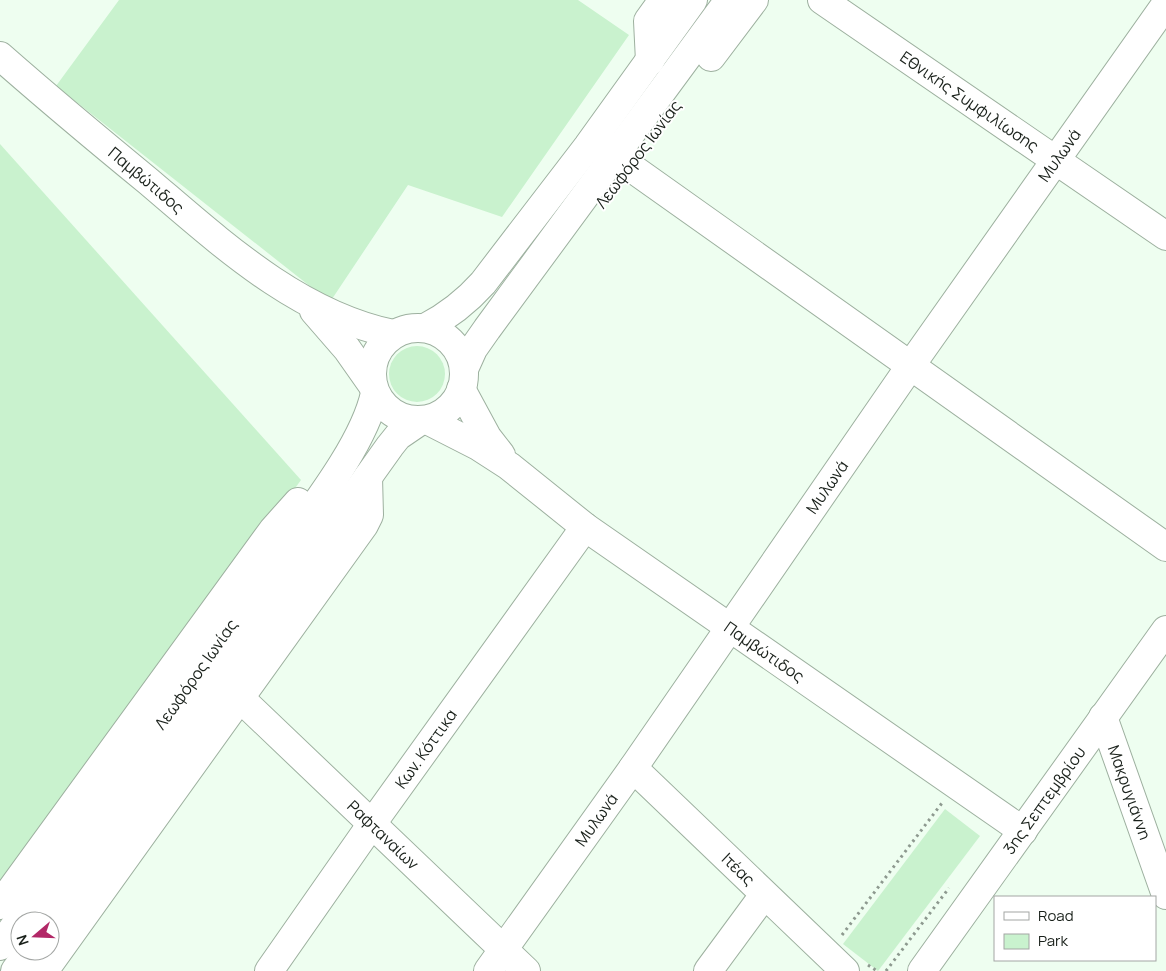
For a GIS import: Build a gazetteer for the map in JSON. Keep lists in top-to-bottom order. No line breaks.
{"streets":{"street":["Εθνικής Συμφιλίωσης","Λεωφόρος Ιωνίας","Μυλωνά","Παμβώτιδος","Κων. Κόττικα","Μακρυγιάννη","3ης Σεπτεμβρίου","Ραφταναίων","Ιτέας"]},"crossings":[["Εθνικής Συμφιλίωσης","Μυλωνά"],["Λεωφόρος Ιωνίας","Παμβώτιδος"],["Μυλωνά","Παμβώτιδος"],["Μυλωνά","Ραφταναίων"],["Μυλωνά","Ιτέας"],["Παμβώτιδος","Κων. Κόττικα"],["Παμβώτιδος","3ης Σεπτεμβρίου"],["Κων. Κόττικα","Ραφταναίων"],["Μακρυγιάννη","3ης Σεπτεμβρίου"]],"legend":["Road","Park"],"north":"left"}
